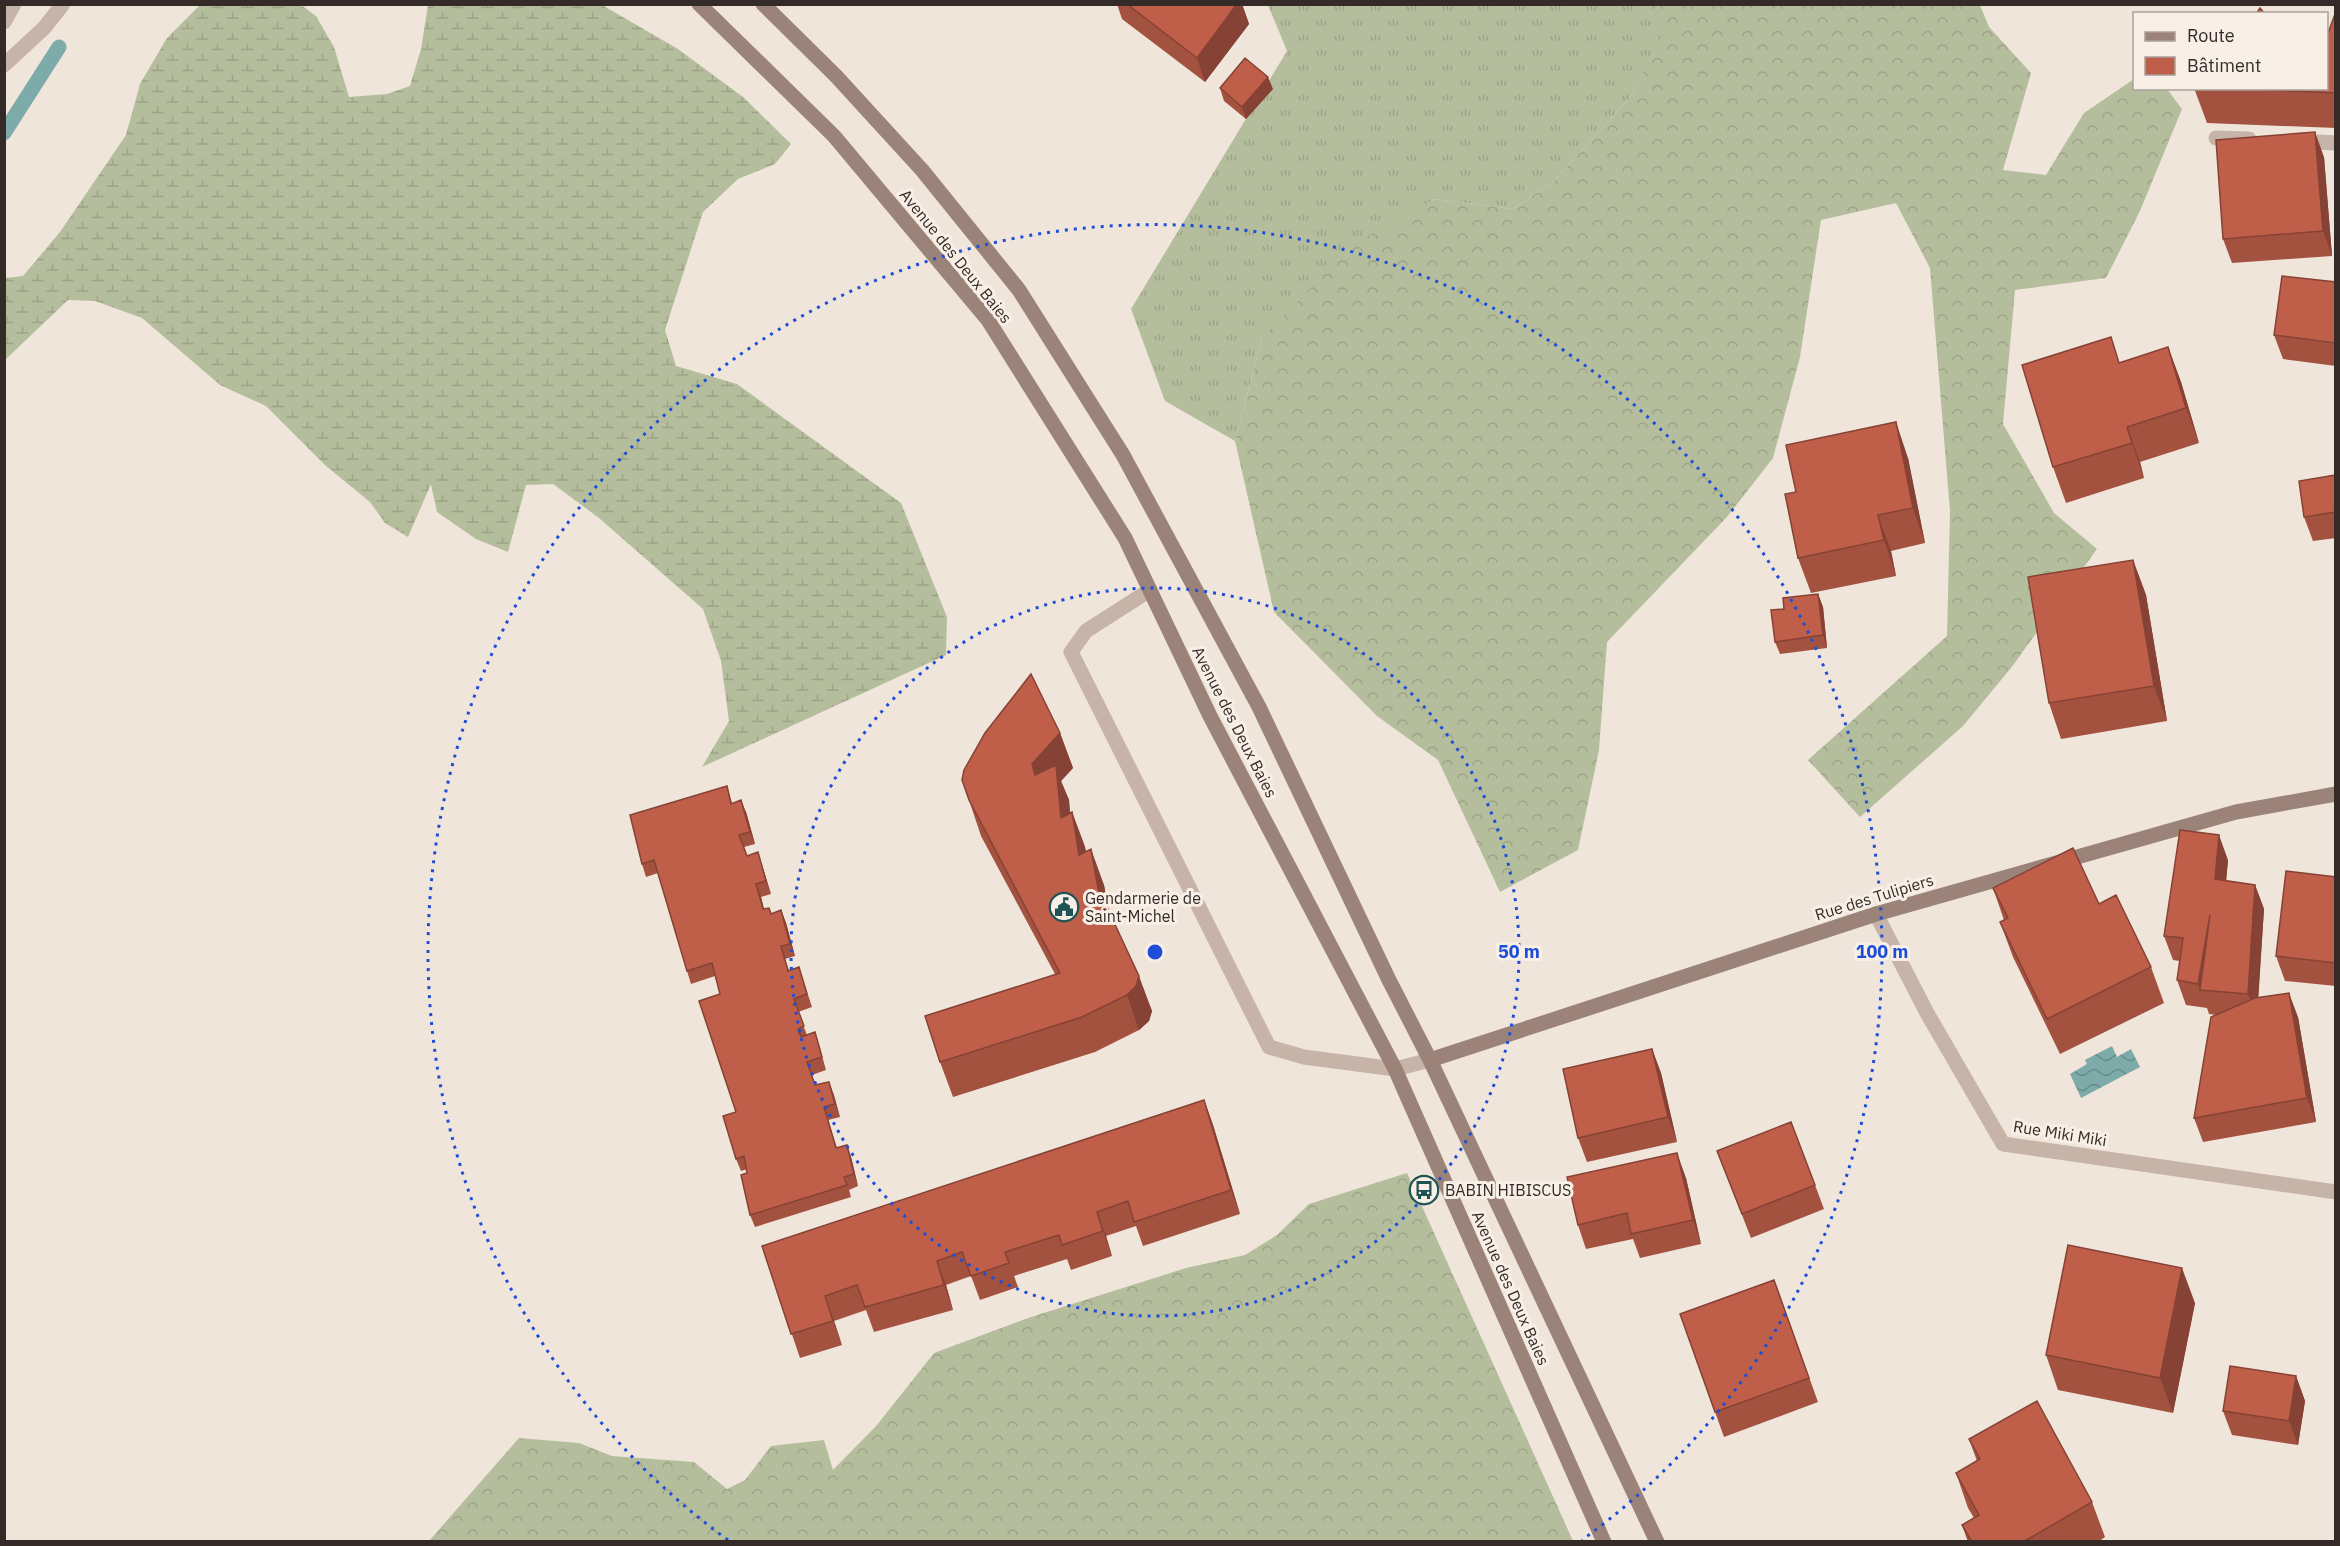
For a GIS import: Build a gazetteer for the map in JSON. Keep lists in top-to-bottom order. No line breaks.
{"streets":{"main road":["Avenue des Deux Baies","Rue des Tulipiers"],"street":["Rue Miki Miki"]},"crossings":[["Avenue des Deux Baies","Rue des Tulipiers"],["Rue des Tulipiers","Rue Miki Miki"]],"places":{"public building":["Gendarmerie de Saint-Michel"],"bus stop":["BABIN HIBISCUS"]},"legend":["Route","Bâtiment"],"rings":["50 m","100 m"]}
